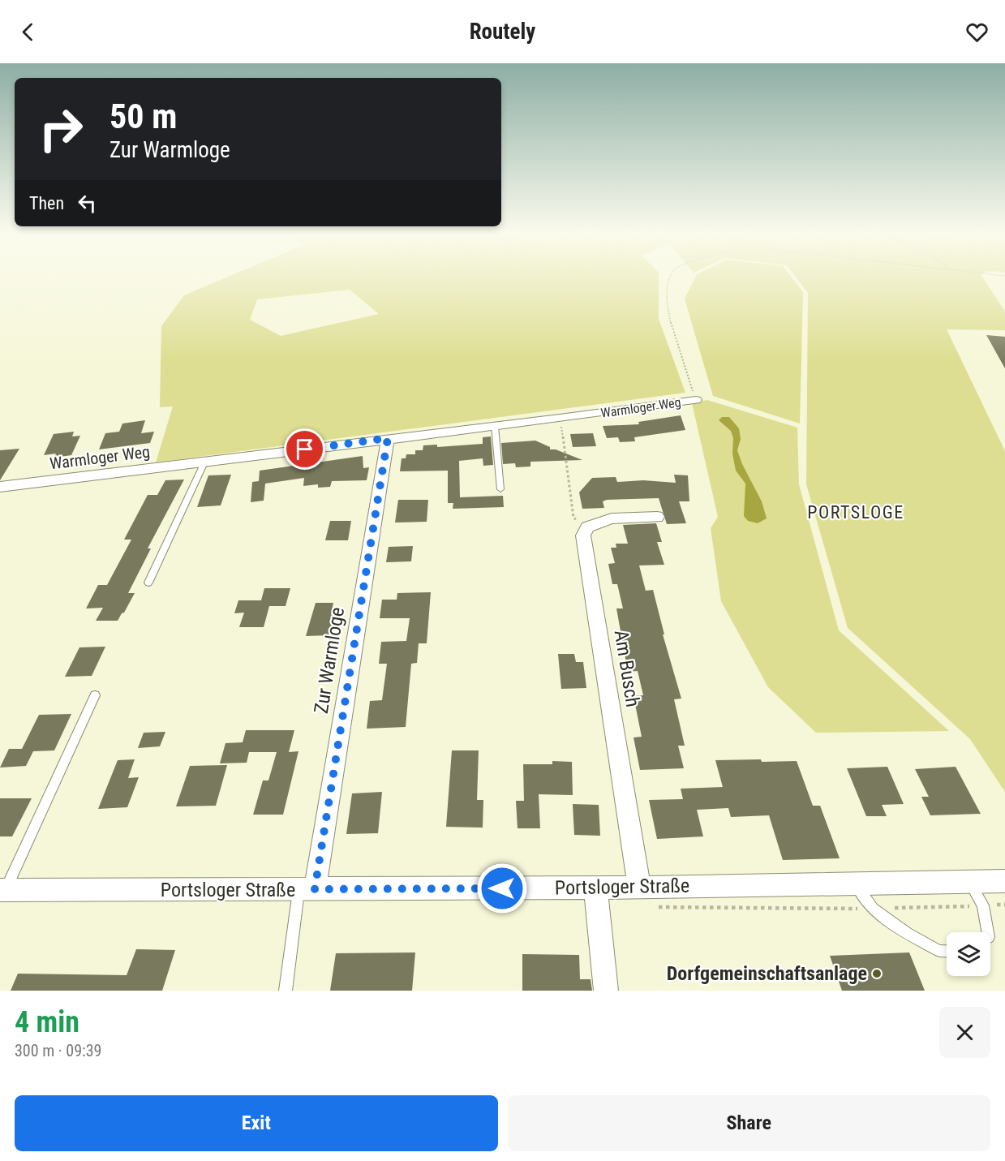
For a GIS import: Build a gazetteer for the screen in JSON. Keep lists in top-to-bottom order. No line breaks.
{"streets":{"street":["Warmloger Weg","Zur Warmloge","Am Busch","Portsloger Straße"]},"crossings":[["Warmloger Weg","Zur Warmloge"],["Zur Warmloge","Portsloger Straße"],["Am Busch","Portsloger Straße"]],"districts":["PORTSLOGE"],"places":["Dorfgemeinschaftsanlage"],"page":{"header":"Routely","turn":["50 m","Zur Warmloge"],"then":"Then","heading":["4 min","300 m · 09:39"],"buttons":["Exit","Share"]}}
